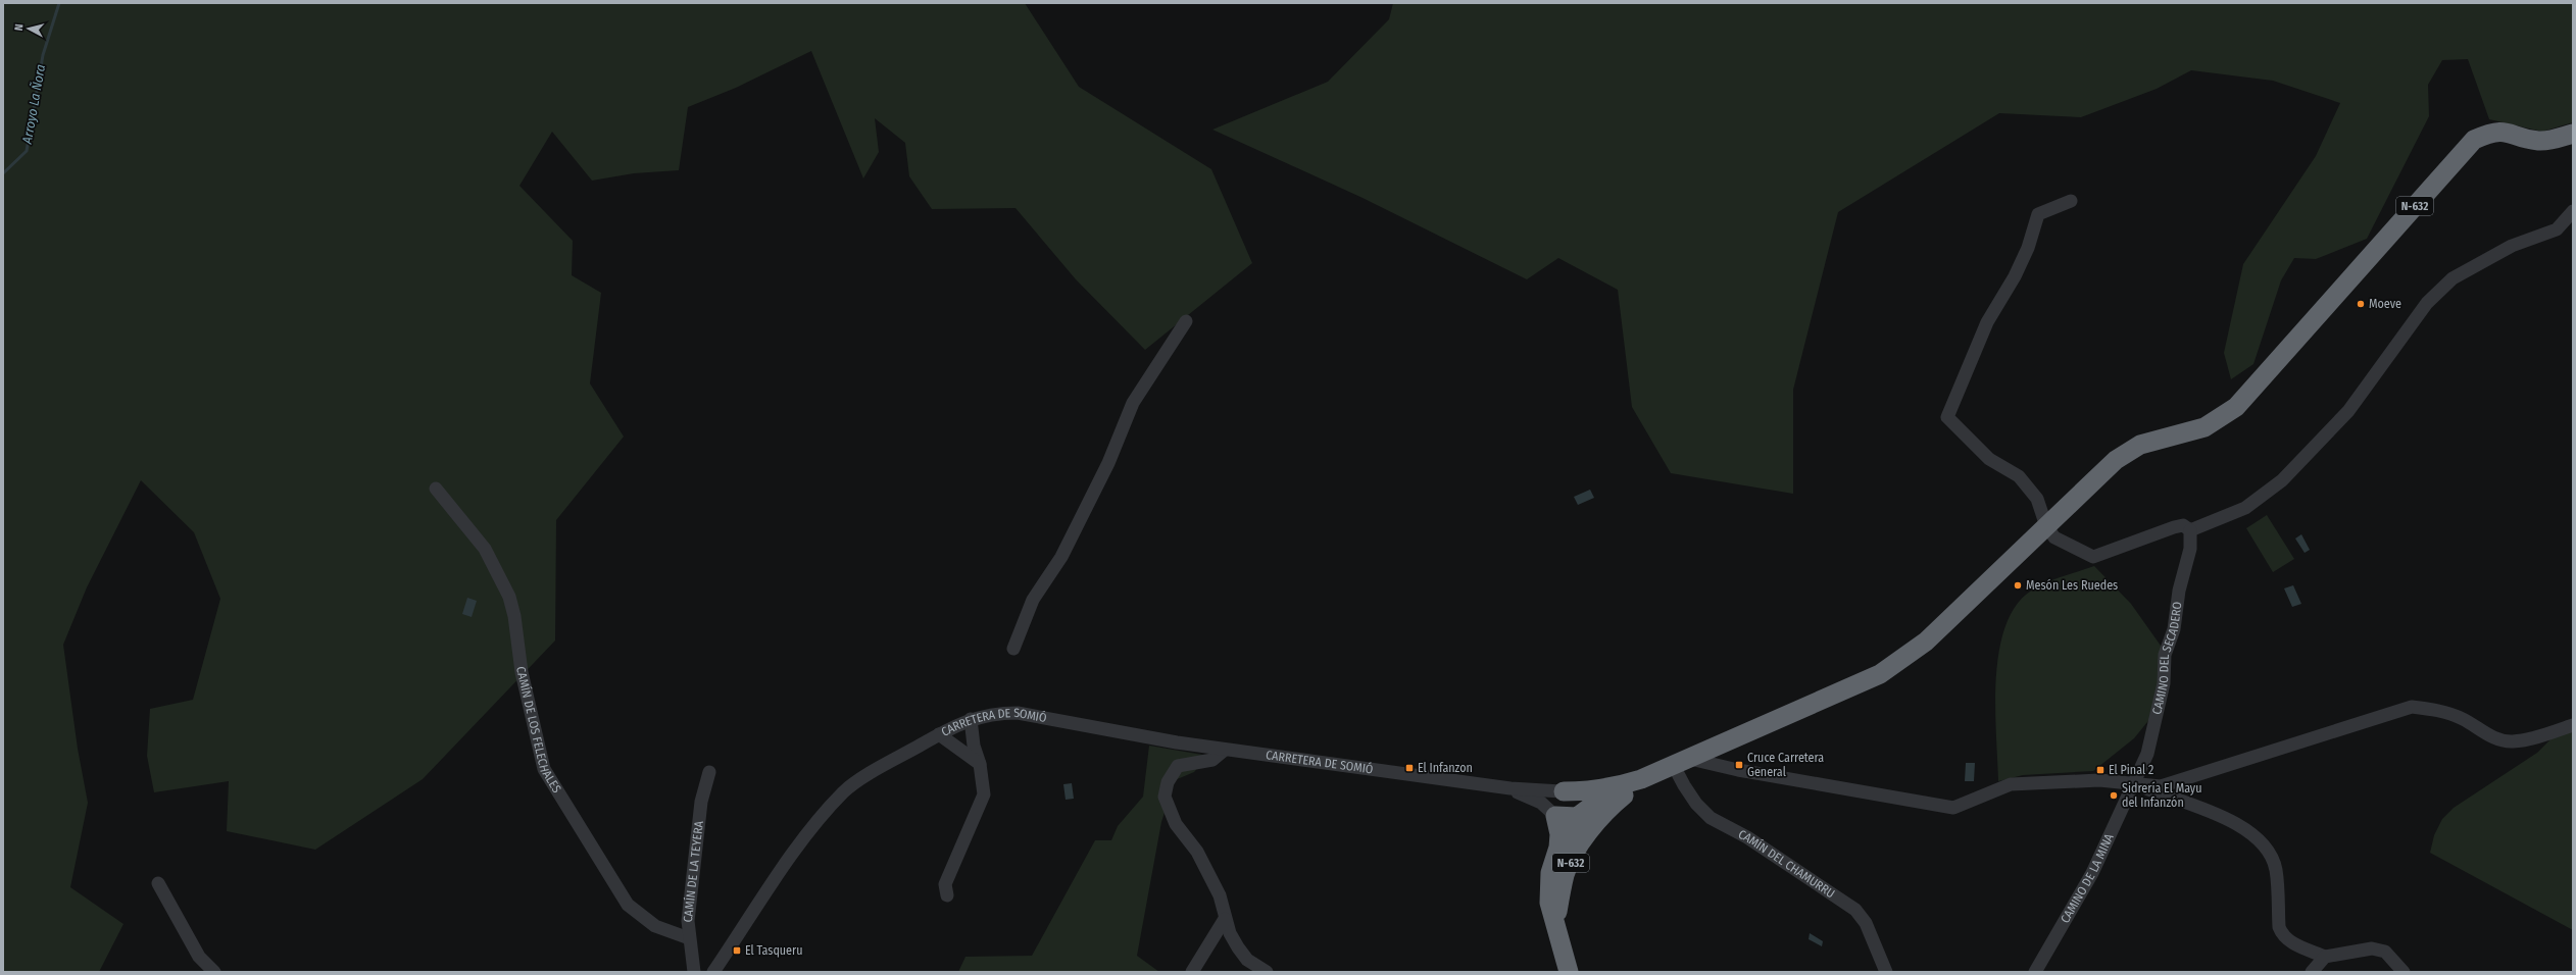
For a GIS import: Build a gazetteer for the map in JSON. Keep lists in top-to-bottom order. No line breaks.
{"streets":{"highway":["N-632"],"street":["CAMINO DEL SECADERO","CARRETERA DE SOMIÓ","CAMÍN DE LOS FELECHALES","CAMÍN DEL CHAMURRU","CAMÍN DE LA TEYERA","CAMINO DE LA MINA"]},"crossings":[["N-632","CAMÍN DEL CHAMURRU"],["CAMINO DEL SECADERO","CAMINO DE LA MINA"],["CAMÍN DE LOS FELECHALES","CAMÍN DE LA TEYERA"]],"water":["Arroyo La Ñora"],"places":{"other":["Moeve","Mesón Les Ruedes","Sidrería El Mayu del Infanzón"],"transit":["Cruce Carretera General","El Infanzon","El Pinal 2","El Tasqueru"]},"north":"left"}
